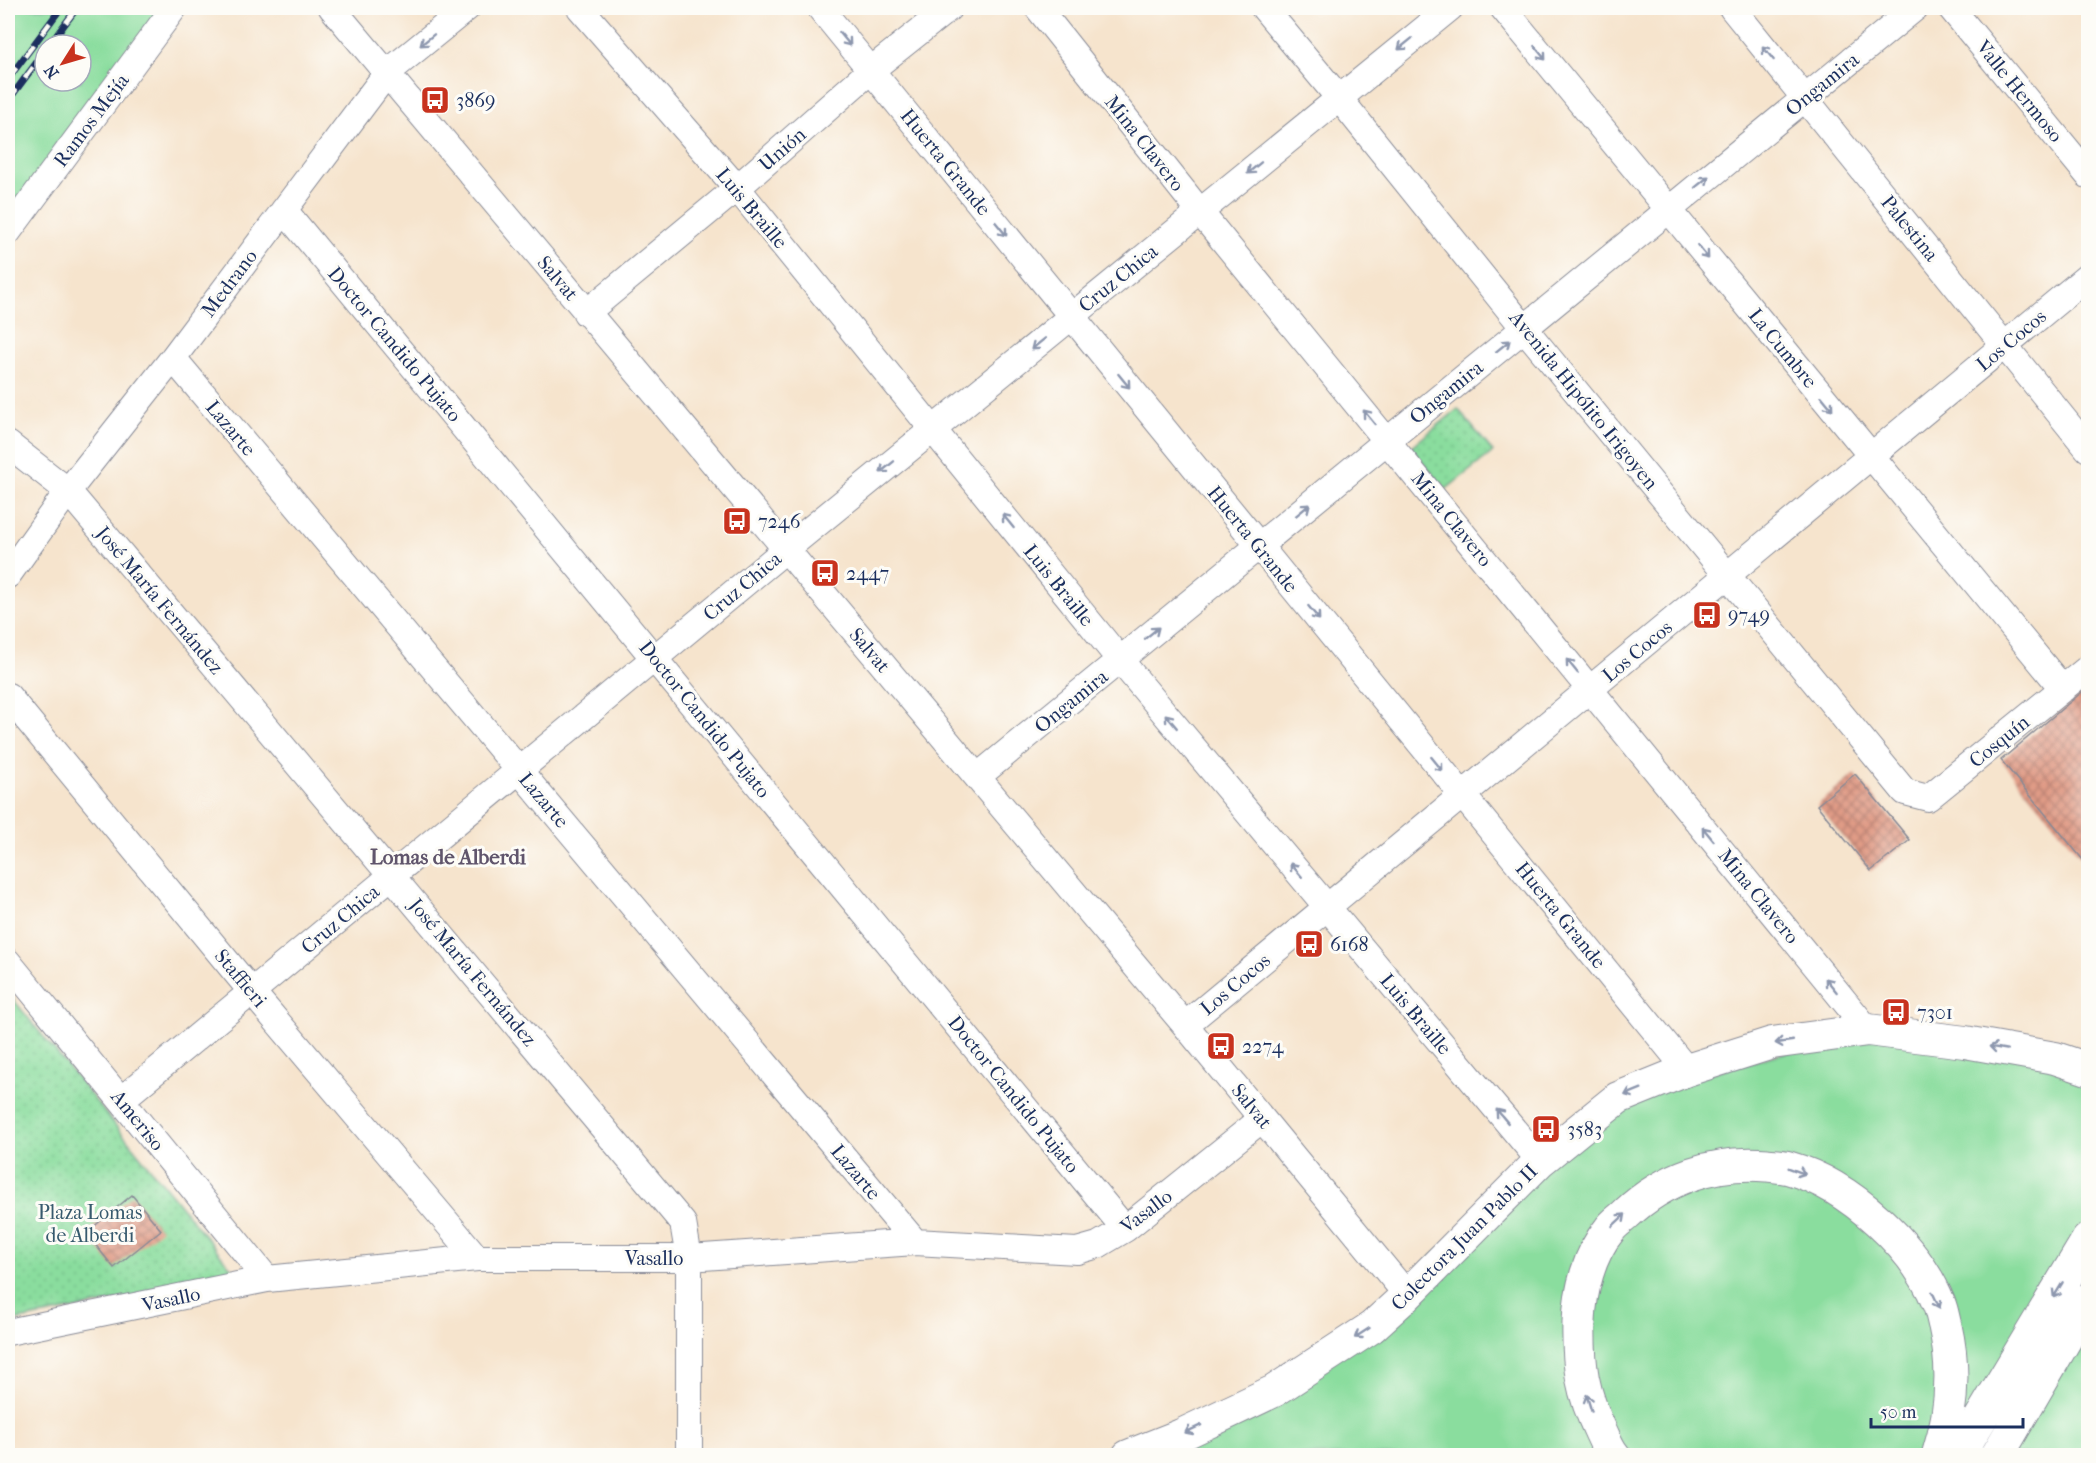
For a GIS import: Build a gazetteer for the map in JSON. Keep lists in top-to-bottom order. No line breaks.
{"streets":{"main road":["Colectora Juan Pablo II"],"street":["Ongamira","Valle Hermoso","Ramos Mejía","Mina Clavero","Unión","Huerta Grande","Luis Braille","Palestina","Salvat","Cruz Chica","Medrano","Los Cocos","Doctor Candido Pujato","La Cumbre","Avenida Hipólito Irigoyen","Lazarte","José María Fernández","Cosquín","Staffieri","Ameriso","Vasallo"]},"crossings":[["Ongamira","Mina Clavero"],["Ongamira","Huerta Grande"],["Ongamira","Luis Braille"],["Ongamira","Palestina"],["Ongamira","Salvat"],["Ongamira","La Cumbre"],["Ongamira","Avenida Hipólito Irigoyen"],["Mina Clavero","Cruz Chica"],["Mina Clavero","Los Cocos"],["Mina Clavero","Colectora Juan Pablo II"],["Unión","Huerta Grande"],["Unión","Luis Braille"],["Unión","Salvat"],["Huerta Grande","Cruz Chica"],["Huerta Grande","Los Cocos"],["Huerta Grande","Colectora Juan Pablo II"],["Luis Braille","Cruz Chica"],["Luis Braille","Los Cocos"],["Luis Braille","Colectora Juan Pablo II"],["Palestina","Los Cocos"],["Salvat","Cruz Chica"],["Salvat","Medrano"],["Salvat","Los Cocos"],["Salvat","Vasallo"],["Salvat","Colectora Juan Pablo II"],["Cruz Chica","Doctor Candido Pujato"],["Cruz Chica","Avenida Hipólito Irigoyen"],["Cruz Chica","Lazarte"],["Cruz Chica","José María Fernández"],["Cruz Chica","Staffieri"],["Cruz Chica","Ameriso"],["Medrano","Doctor Candido Pujato"],["Medrano","Lazarte"],["Medrano","José María Fernández"],["Los Cocos","La Cumbre"],["Los Cocos","Avenida Hipólito Irigoyen"],["Doctor Candido Pujato","Vasallo"],["La Cumbre","Cosquín"],["Avenida Hipólito Irigoyen","Cosquín"],["Lazarte","Vasallo"],["José María Fernández","Vasallo"],["Staffieri","Vasallo"],["Ameriso","Vasallo"]],"one_way":["Ongamira","Mina Clavero","Huerta Grande","Luis Braille","Cruz Chica","La Cumbre","Colectora Juan Pablo II"],"districts":["Lomas de Alberdi"],"parks":["Plaza Lomas de Alberdi"],"places":{"bus stop":["3869","7246","2447","9749","6168","7301","2274","3583"]},"scale_bar":"50 m","north":"bottom left"}
